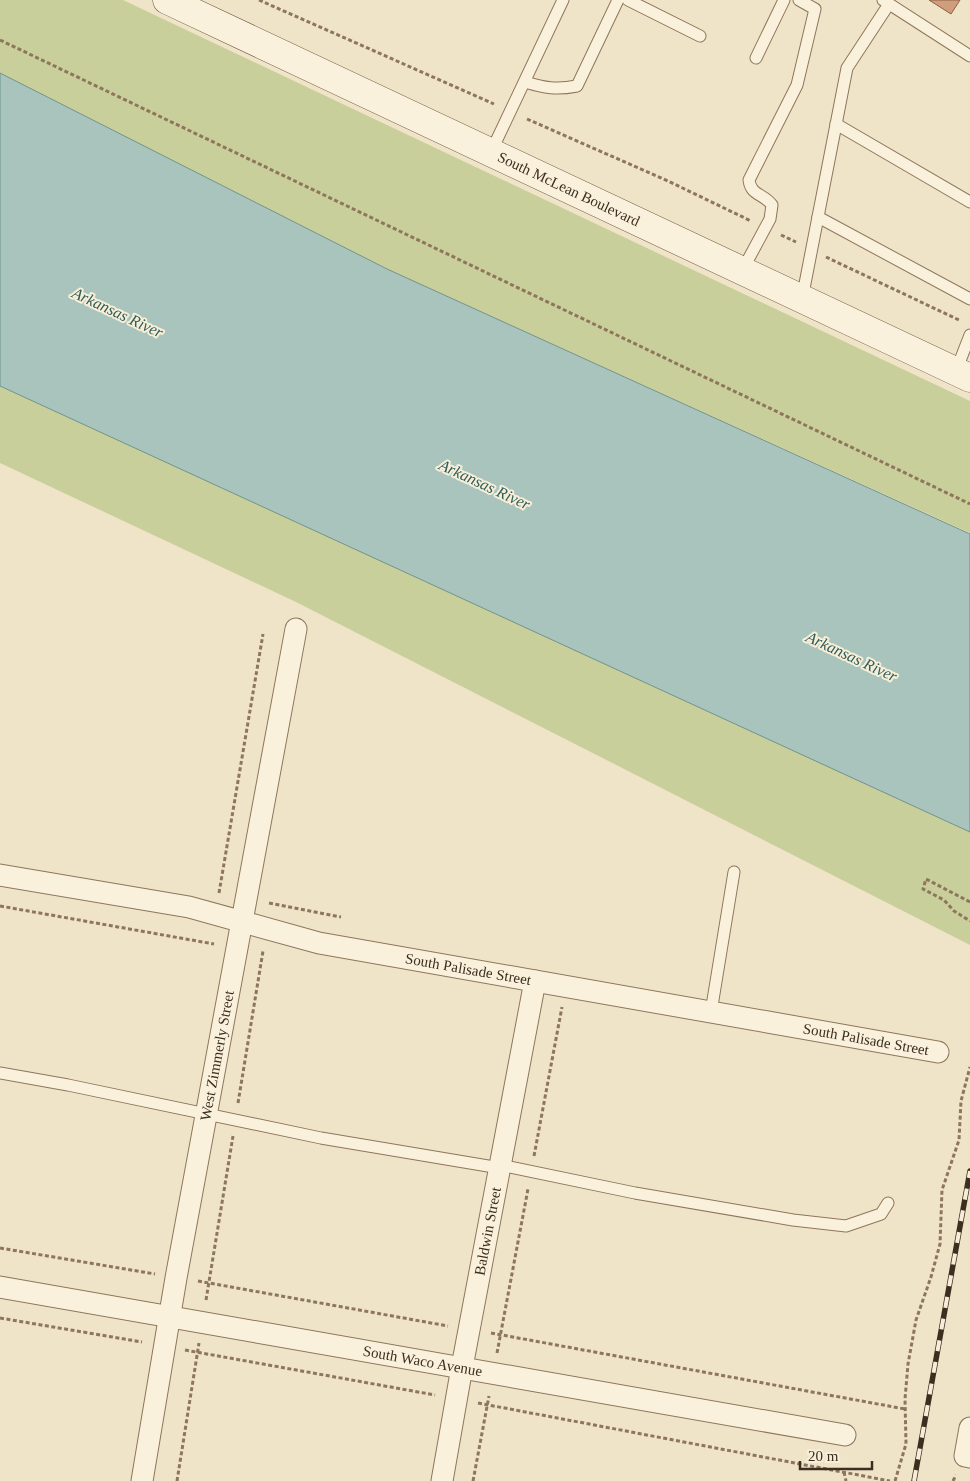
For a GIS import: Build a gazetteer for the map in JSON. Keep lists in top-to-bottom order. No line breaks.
{"streets":{"main road":["South McLean Boulevard"],"street":["South Palisade Street","West Zimmerly Street","Baldwin Street","South Waco Avenue"]},"crossings":[["South Palisade Street","West Zimmerly Street"],["South Palisade Street","Baldwin Street"],["West Zimmerly Street","South Waco Avenue"],["Baldwin Street","South Waco Avenue"]],"water":["Arkansas River"],"scale_bar":"20 m"}
